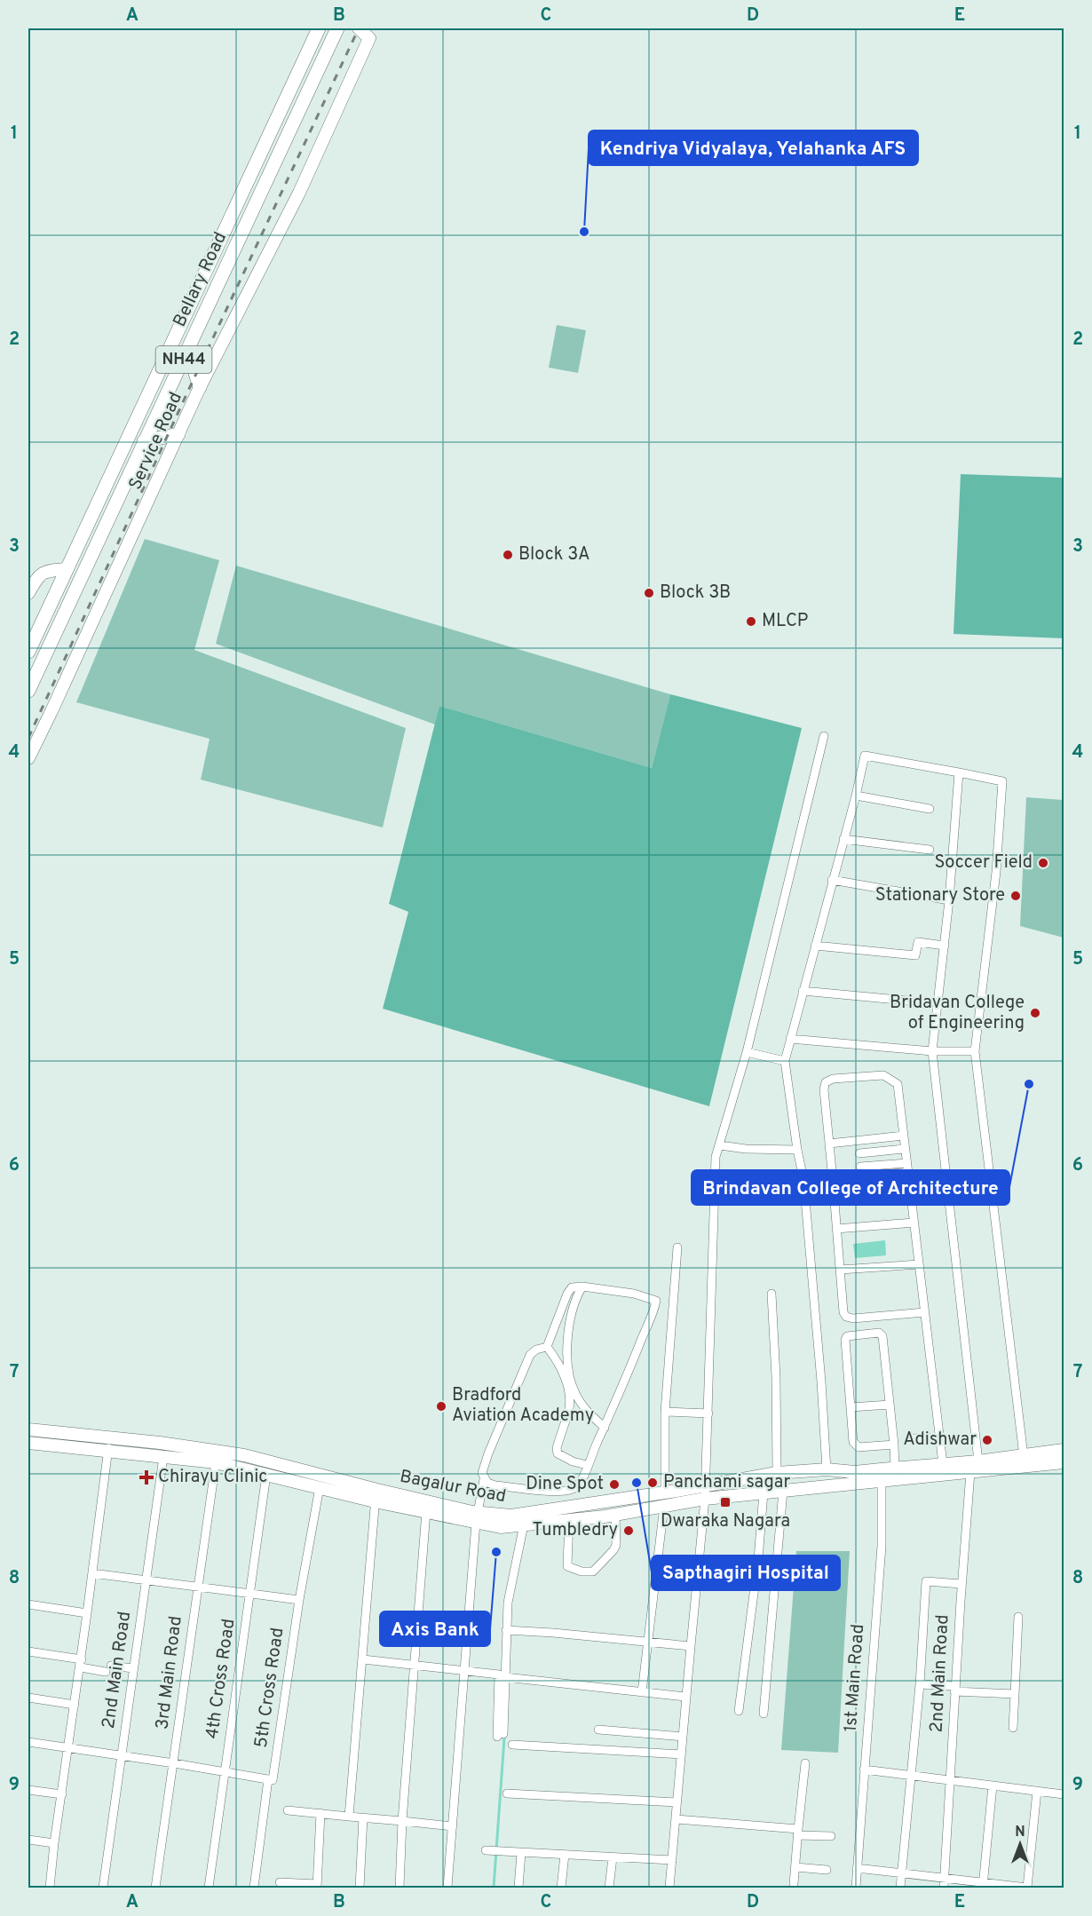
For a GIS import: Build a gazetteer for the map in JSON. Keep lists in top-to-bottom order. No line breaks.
{"streets":{"highway":["Bellary Road","NH44"],"main road":["Service Road","Bagalur Road"],"street":["2nd Main Road","3rd Main Road","1st Main Road","4th Cross Road","5th Cross Road"]},"crossings":[["Bagalur Road","2nd Main Road"],["Bagalur Road","3rd Main Road"],["Bagalur Road","1st Main Road"],["Bagalur Road","4th Cross Road"],["Bagalur Road","5th Cross Road"]],"places":{"other":["Kendriya Vidyalaya, Yelahanka AFS","Block 3A","Block 3B","MLCP","Soccer Field","Stationary Store","Bridavan College of Engineering","Brindavan College of Architecture","Bradford Aviation Academy","Adishwar","Sapthagiri Hospital","Panchami sagar","Dine Spot","Tumbledry","Axis Bank"],"health":["Chirayu Clinic"],"transit":["Dwaraka Nagara"]},"north":"top","grid":{"columns":["A","B","C","D","E"],"rows":["1","2","3","4","5","6","7","8","9"]}}
